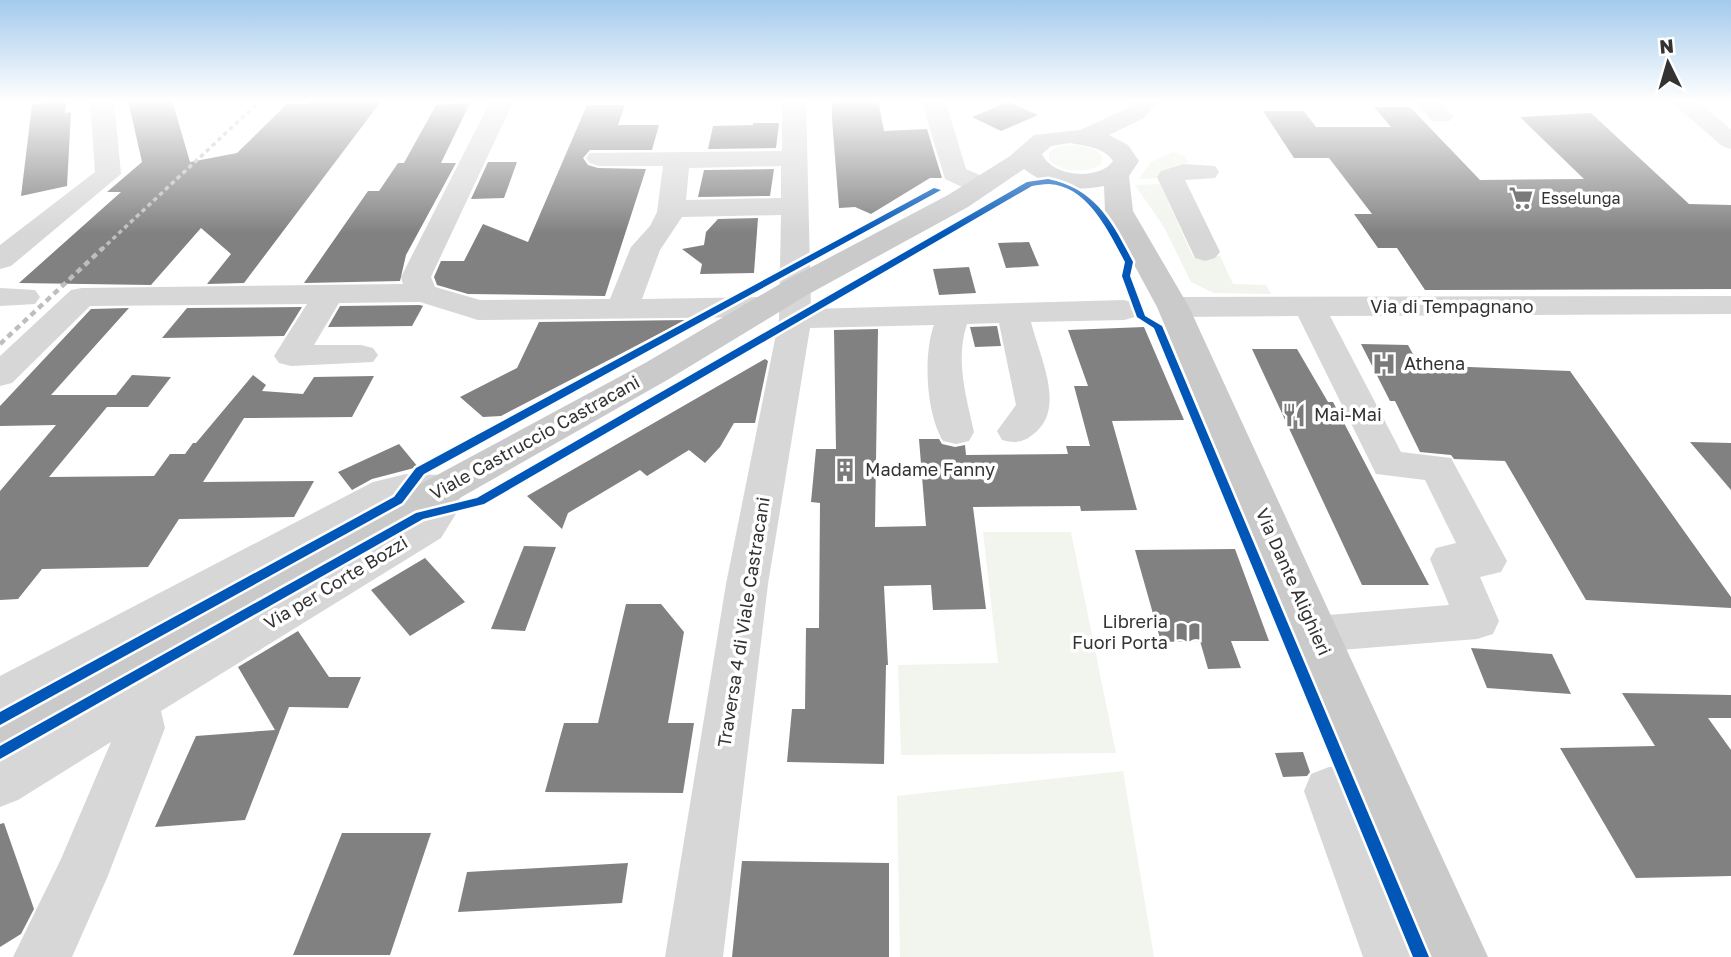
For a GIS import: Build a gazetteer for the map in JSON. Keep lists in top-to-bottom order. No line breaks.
{"streets":{"main road":["Viale Castruccio Castracani","Via Dante Alighieri"],"street":["Via di Tempagnano","Via per Corte Bozzi","Traversa 4 di Viale Castracani"]},"crossings":[["Via di Tempagnano","Via Dante Alighieri"],["Viale Castruccio Castracani","Via Dante Alighieri"],["Viale Castruccio Castracani","Via per Corte Bozzi"],["Viale Castruccio Castracani","Traversa 4 di Viale Castracani"]],"places":{"supermarket":["Esselunga"],"hospital":["Athena"],"restaurant":["Mai-Mai"],"building":["Madame Fanny"],"library":["Libreria Fuori Porta"]},"north":"top"}
